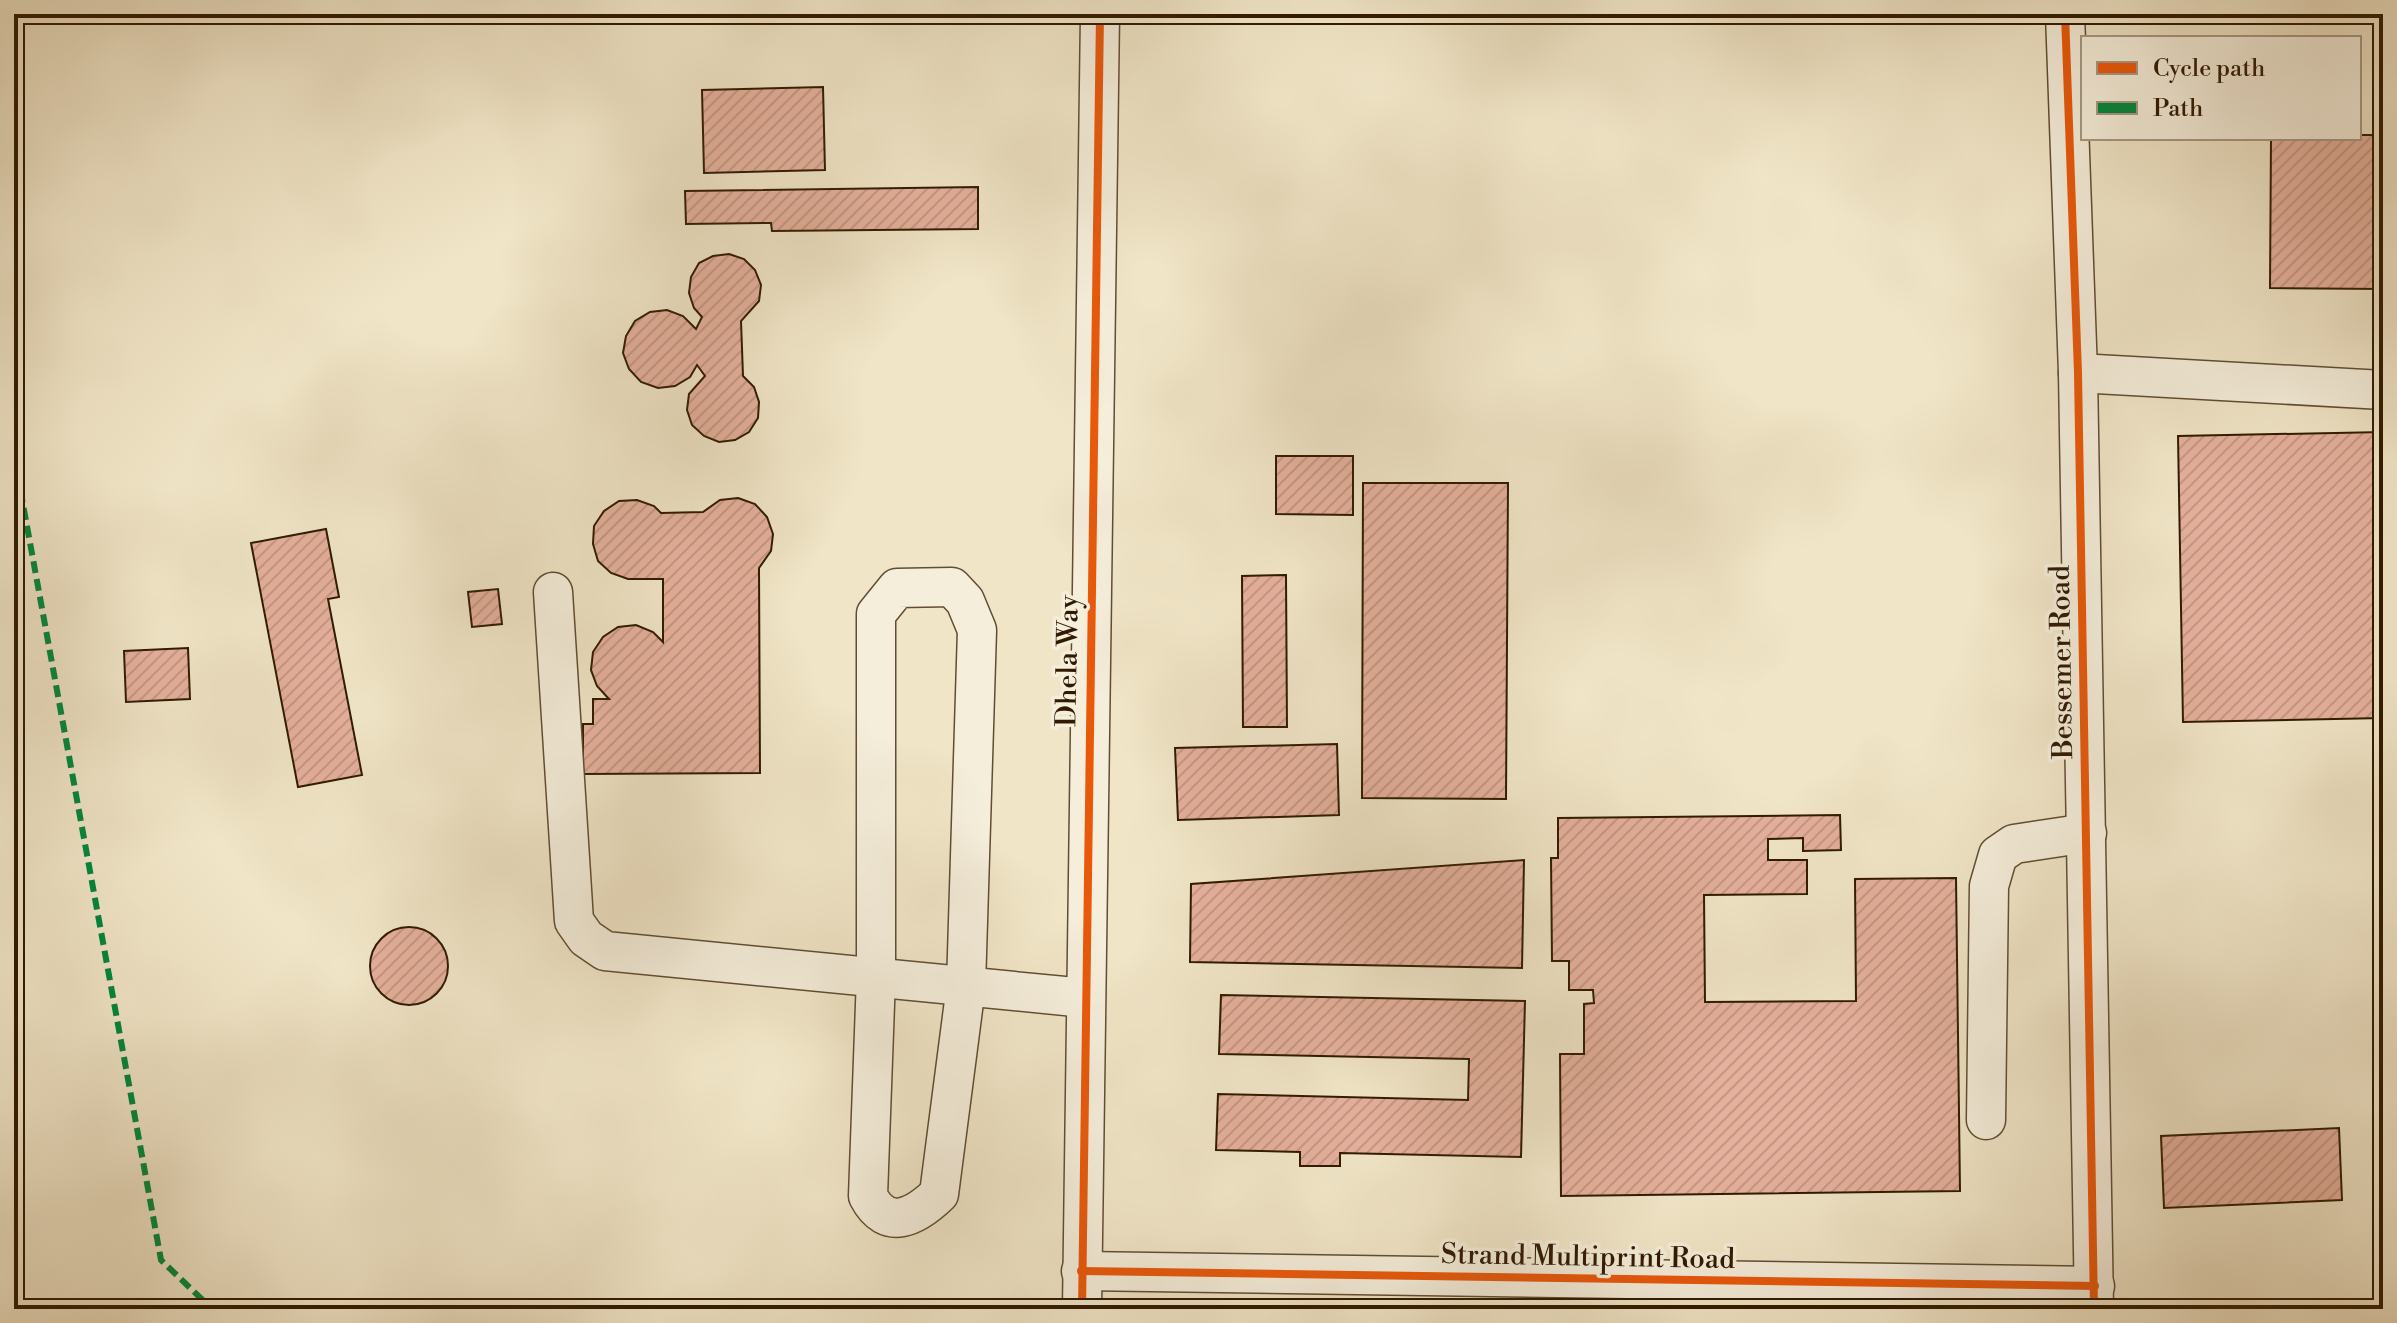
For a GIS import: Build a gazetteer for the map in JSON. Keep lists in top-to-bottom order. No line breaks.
{"streets":{"street":["Dhela Way","Bessemer Road","Strand Multiprint Road"]},"crossings":[["Dhela Way","Strand Multiprint Road"],["Bessemer Road","Strand Multiprint Road"]],"legend":["Cycle path","Path"]}
